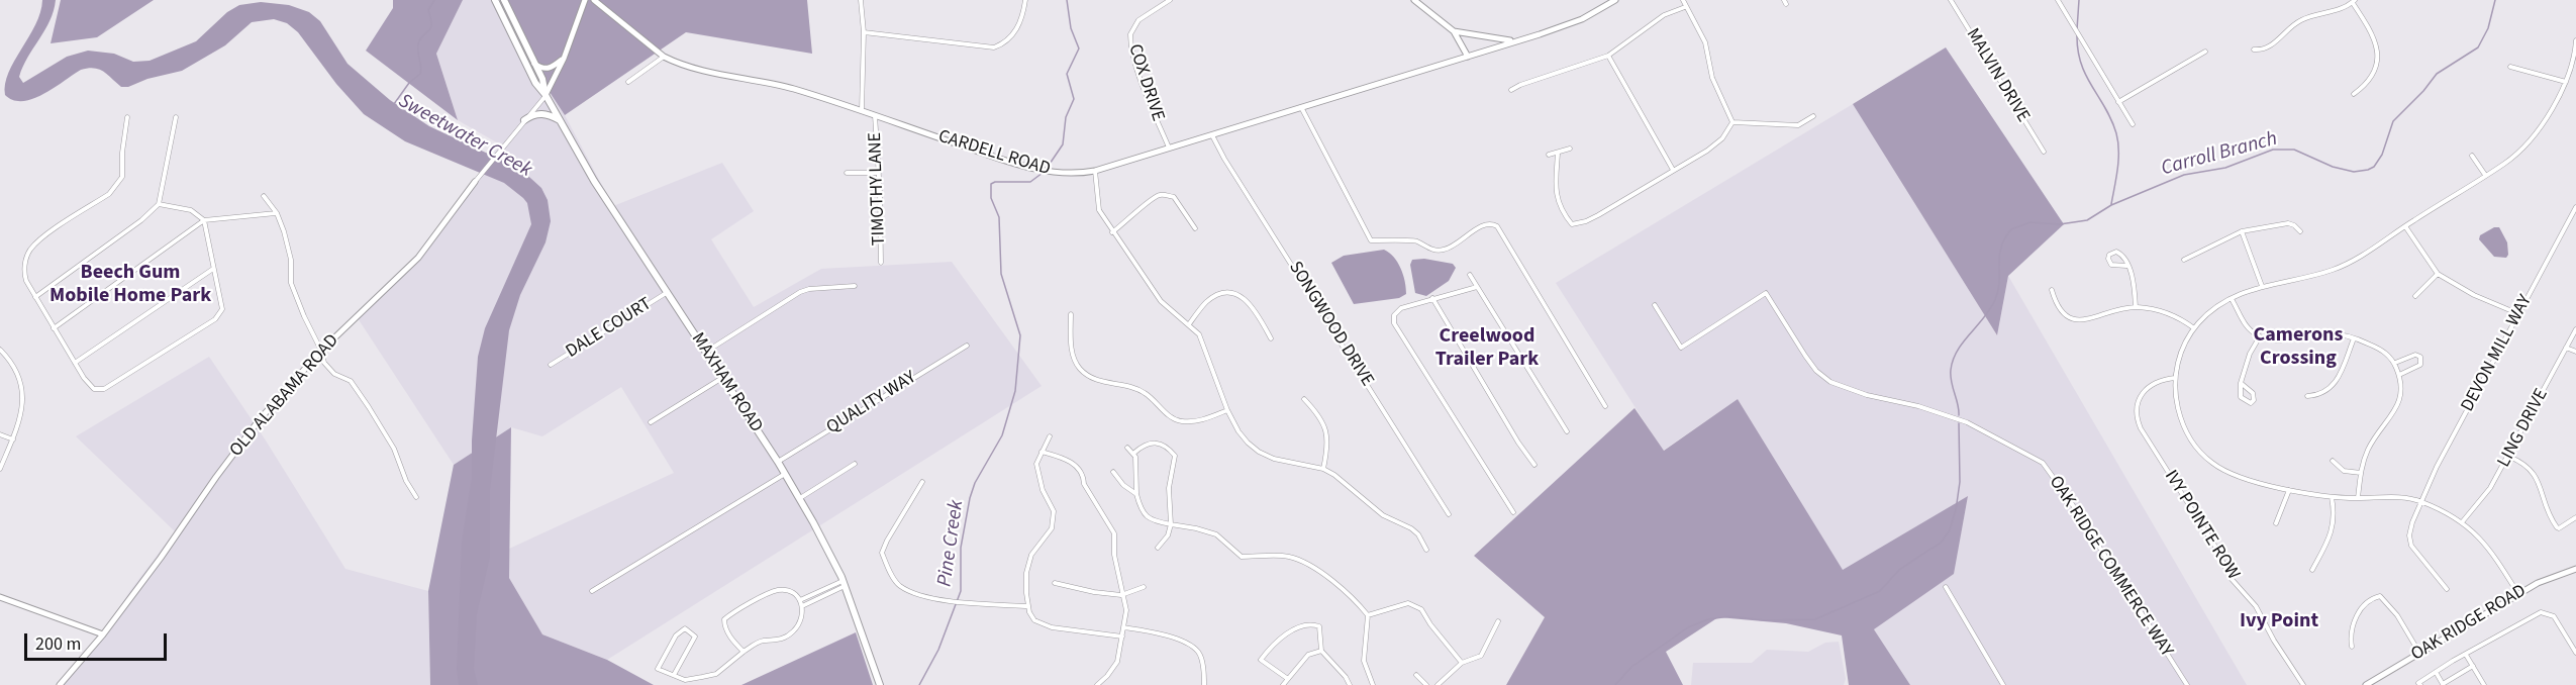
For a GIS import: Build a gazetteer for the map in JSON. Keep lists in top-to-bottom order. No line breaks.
{"streets":{"main road":["MAXHAM ROAD"],"street":["MALVIN DRIVE","COX DRIVE","CARDELL ROAD","TIMOTHY LANE","SONGWOOD DRIVE","DALE COURT","DEVON MILL WAY","OLD ALABAMA ROAD","QUALITY WAY","LING DRIVE","IVY POINTE ROW","OAK RIDGE COMMERCE WAY","OAK RIDGE ROAD"]},"crossings":[["COX DRIVE","CARDELL ROAD"],["CARDELL ROAD","TIMOTHY LANE"],["CARDELL ROAD","SONGWOOD DRIVE"],["DALE COURT","MAXHAM ROAD"],["MAXHAM ROAD","OLD ALABAMA ROAD"],["MAXHAM ROAD","QUALITY WAY"]],"districts":["Beech Gum Mobile Home Park","Camerons Crossing","Creelwood Trailer Park","Ivy Point"],"water":["Sweetwater Creek","Carroll Branch","Pine Creek"],"scale_bar":"200 m"}
